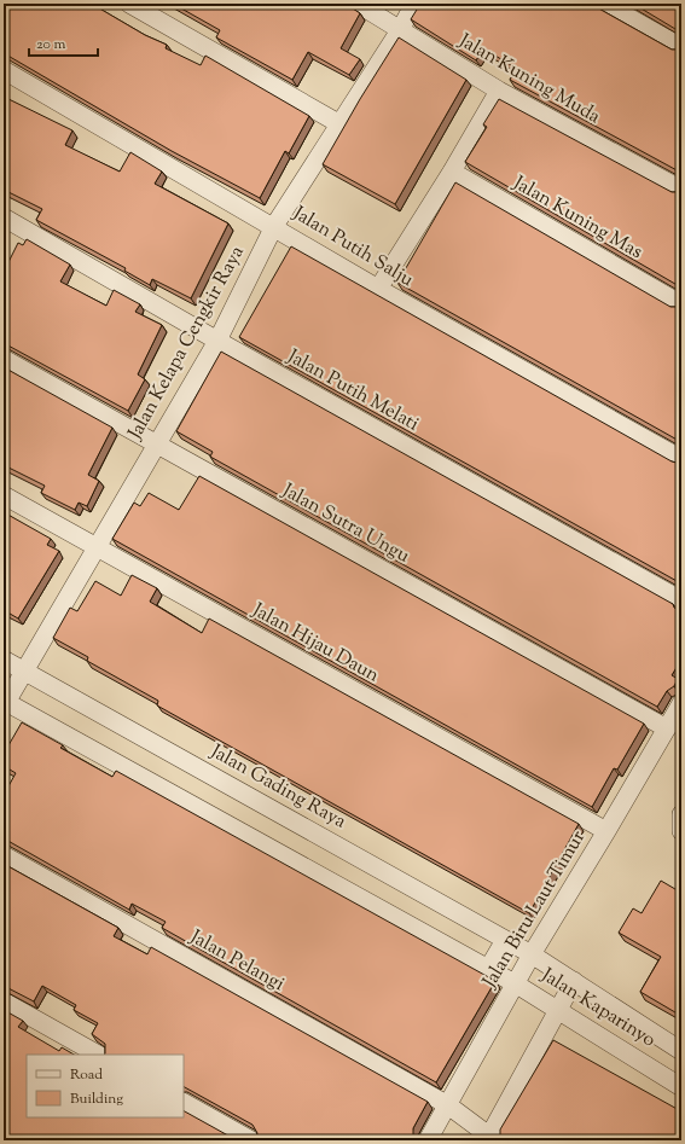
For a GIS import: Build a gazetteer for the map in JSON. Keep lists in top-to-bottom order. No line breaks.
{"streets":{"street":["Jalan Kuning Muda","Jalan Kuning Mas","Jalan Putih Salju","Jalan Kelapa Cengkir Raya","Jalan Putih Melati","Jalan Sutra Ungu","Jalan Hijau Daun","Jalan Gading Raya","Jalan Biru Laut Timur","Jalan Pelangi","Jalan Kaparinyo"]},"crossings":[["Jalan Kuning Muda","Jalan Kelapa Cengkir Raya"],["Jalan Putih Salju","Jalan Kelapa Cengkir Raya"],["Jalan Kelapa Cengkir Raya","Jalan Putih Melati"],["Jalan Kelapa Cengkir Raya","Jalan Sutra Ungu"],["Jalan Kelapa Cengkir Raya","Jalan Hijau Daun"],["Jalan Kelapa Cengkir Raya","Jalan Gading Raya"],["Jalan Sutra Ungu","Jalan Biru Laut Timur"],["Jalan Hijau Daun","Jalan Biru Laut Timur"],["Jalan Gading Raya","Jalan Biru Laut Timur"],["Jalan Biru Laut Timur","Jalan Pelangi"],["Jalan Biru Laut Timur","Jalan Kaparinyo"]],"legend":["Road","Building"],"scale_bar":"20 m"}
